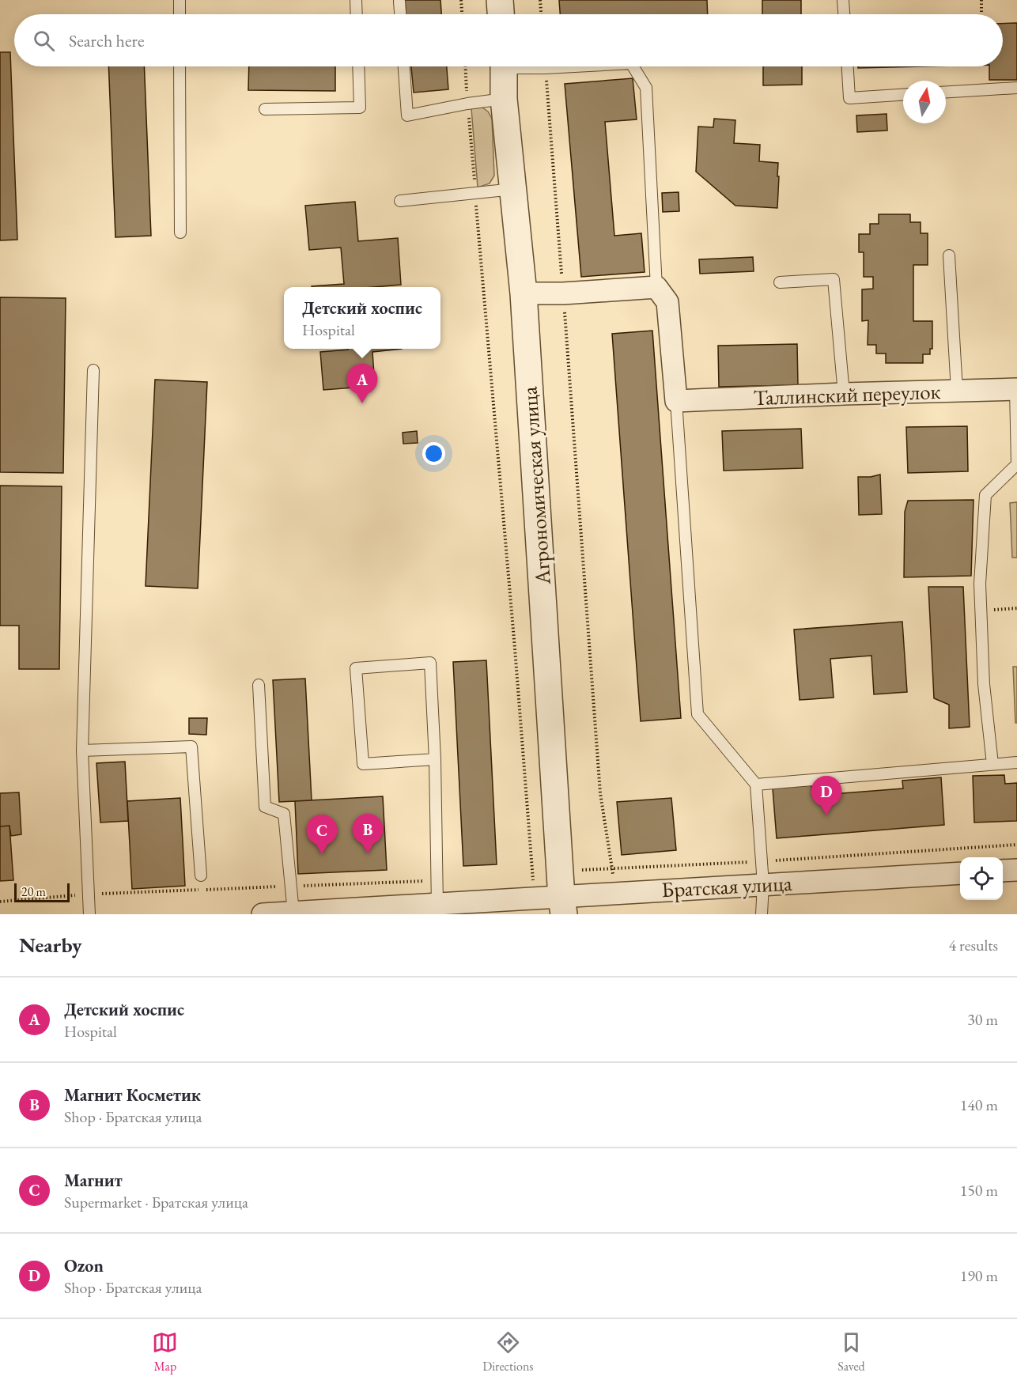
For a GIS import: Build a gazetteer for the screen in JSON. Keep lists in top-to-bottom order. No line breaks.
{"streets":{"street":["Таллинский переулок","Агрономическая улица","Братская улица"]},"crossings":[["Агрономическая улица","Братская улица"]],"scale_bar":"20 m","north":"top","page":{"search":"Search here","popup":["Детский хоспис","Hospital"],"pins":["A","D","B","C"],"scale":"20 m","heading":["Nearby","4 results"],"list":[{"mark":"A","name":"Детский хоспис","note":"Hospital","value":"30 m"},{"mark":"B","name":"Магнит Косметик","note":"Shop · Братская улица","value":"140 m"},{"mark":"C","name":"Магнит","note":"Supermarket · Братская улица","value":"150 m"},{"mark":"D","name":"Ozon","note":"Shop · Братская улица","value":"190 m"}],"nav":["Map","Directions","Saved"]}}
